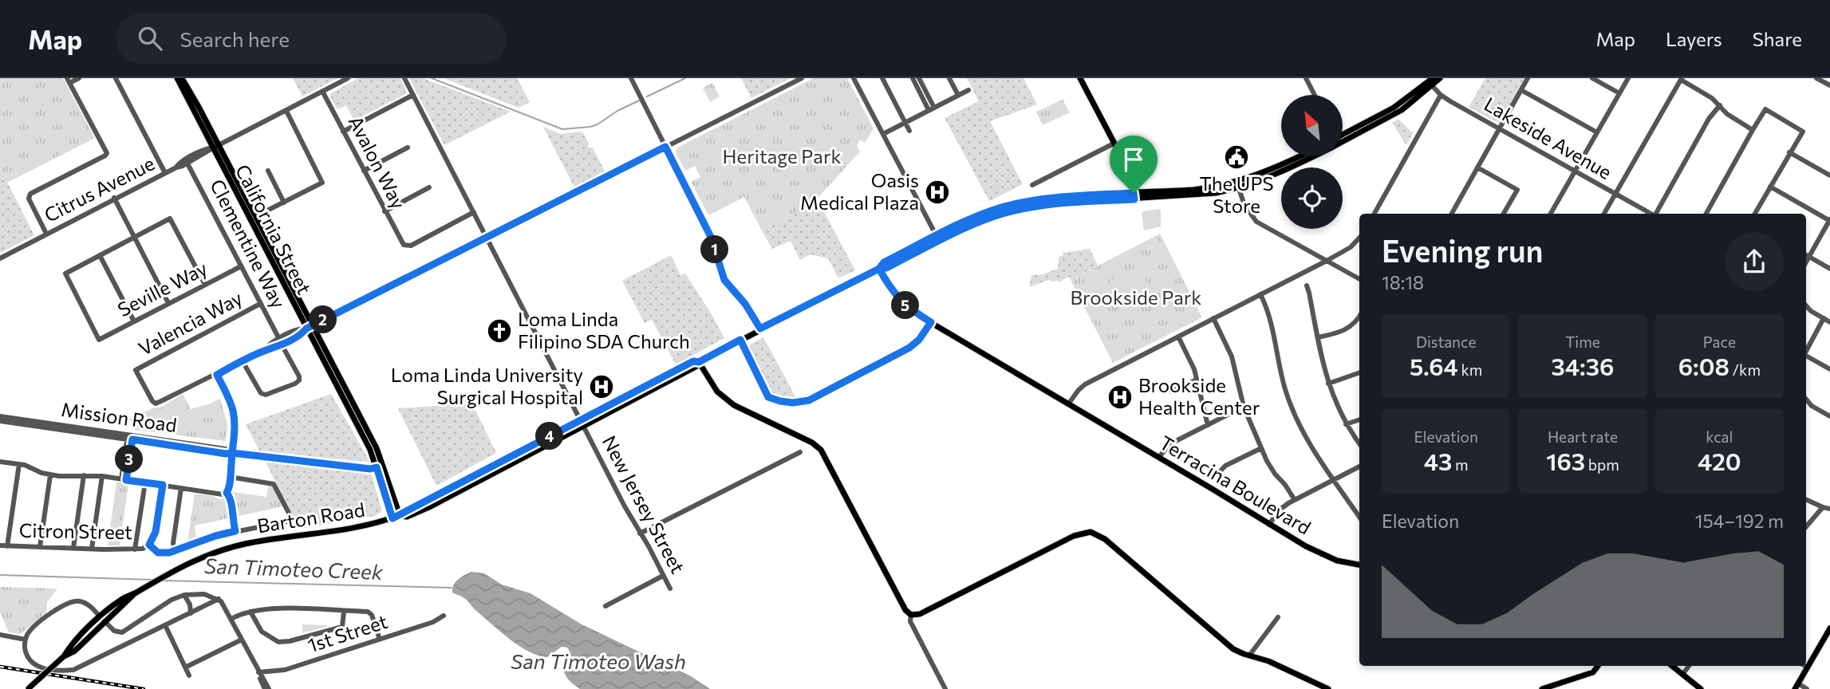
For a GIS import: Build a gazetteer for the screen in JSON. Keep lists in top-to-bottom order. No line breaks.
{"streets":{"main road":["California Street","Terracina Boulevard","Barton Road"],"street":["Lakeside Avenue","Avalon Way","Citrus Avenue","Clementine Way","Seville Way","Valencia Way","Mission Road","New Jersey Street","Citron Street","1st Street"]},"crossings":[["Lakeside Avenue","Barton Road"],["Avalon Way","Citrus Avenue"],["Avalon Way","New Jersey Street"],["Citrus Avenue","California Street"],["Citrus Avenue","Clementine Way"],["California Street","Mission Road"],["California Street","Barton Road"],["Clementine Way","Seville Way"],["Clementine Way","Valencia Way"],["Terracina Boulevard","Barton Road"],["New Jersey Street","Barton Road"]],"water":["San Timoteo Creek","San Timoteo Wash"],"parks":["Heritage Park","Brookside Park"],"places":{"public building":["The UPS Store"],"hospital":["Oasis Medical Plaza","Loma Linda University Surgical Hospital","Brookside Health Center"],"church":["Loma Linda Filipino SDA Church"]},"north":"top left","page":{"header":"Map","search":"Search here","nav":["Map","Layers","Share"],"heading":["Evening run","18:18"],"pins":["1","5","2","4","3"],"stats":[["Distance","5.64 km"],["Time","34:36"],["Pace","6:08 /km"],["Elevation","43 m"],["Heart rate","163 bpm"],["kcal","420"]],"chart":["Elevation","154–192 m"]}}
